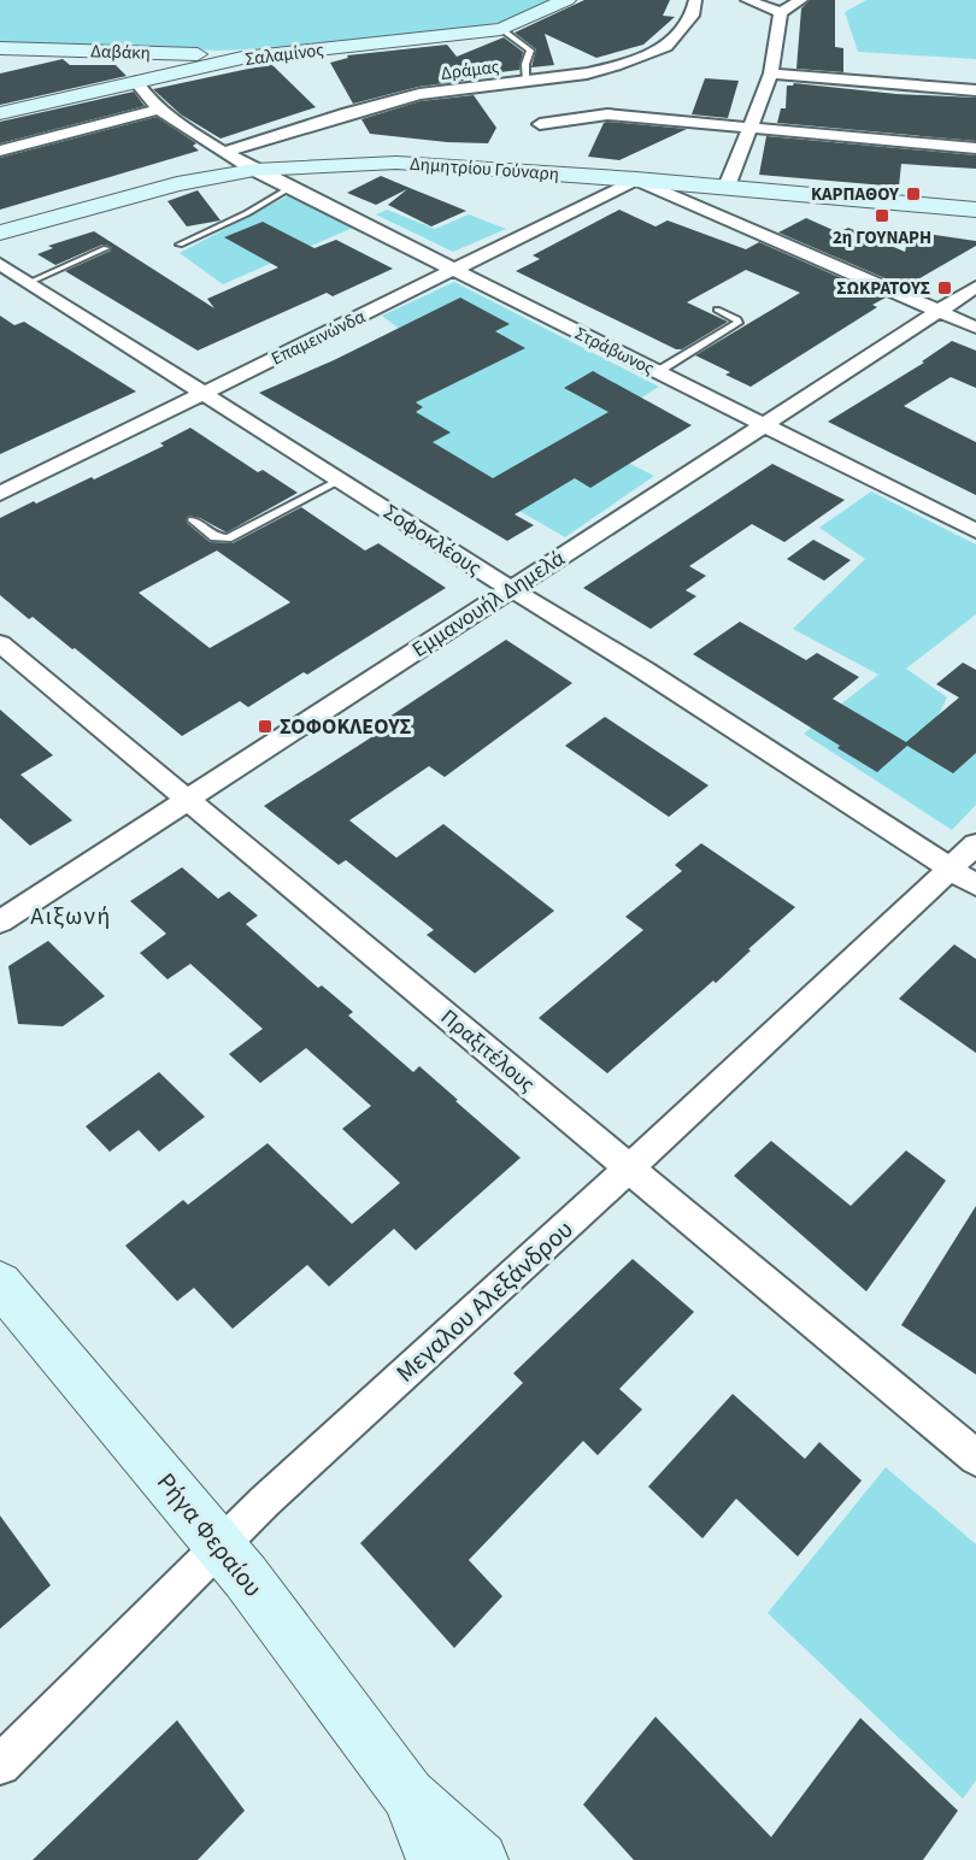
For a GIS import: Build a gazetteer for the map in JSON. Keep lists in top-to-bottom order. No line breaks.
{"streets":{"street":["Δαβάκη","Σαλαμίνος","Δράμας","Δημητρίου Γούναρη","Επαμεινώνδα","Στράβωνος","Σοφοκλέους","Εμμανουήλ Δημελά","Πραξιτέλους","Μεγαλου Αλεξάνδρου","Ρήγα Φεραίου"]},"crossings":[["Δαβάκη","Σαλαμίνος"],["Σαλαμίνος","Στράβωνος"],["Δράμας","Στράβωνος"],["Δημητρίου Γούναρη","Επαμεινώνδα"],["Δημητρίου Γούναρη","Στράβωνος"],["Επαμεινώνδα","Στράβωνος"],["Επαμεινώνδα","Σοφοκλέους"],["Στράβωνος","Εμμανουήλ Δημελά"],["Σοφοκλέους","Εμμανουήλ Δημελά"],["Σοφοκλέους","Μεγαλου Αλεξάνδρου"],["Εμμανουήλ Δημελά","Πραξιτέλους"],["Πραξιτέλους","Μεγαλου Αλεξάνδρου"],["Μεγαλου Αλεξάνδρου","Ρήγα Φεραίου"]],"districts":["Αιξωνή"],"places":{"transit":["ΚΑΡΠΑΘΟΥ","2η ΓΟΥΝΑΡΗ","ΣΩΚΡΑΤΟΥΣ","ΣΟΦΟΚΛΕΟΥΣ"]}}
